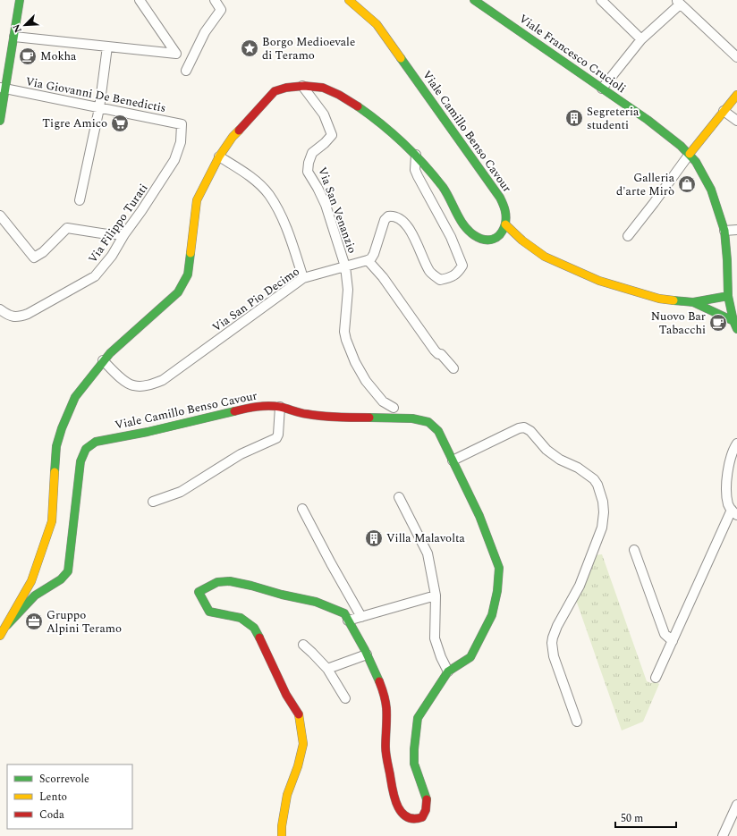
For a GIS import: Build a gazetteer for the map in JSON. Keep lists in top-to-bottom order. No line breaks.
{"streets":{"main road":["Viale Francesco Crucioli","Viale Camillo Benso Cavour"],"street":["Via Giovanni De Benedictis","Via San Venanzio","Via Filippo Turati","Via San Pio Decimo"]},"crossings":[["Via Giovanni De Benedictis","Via Filippo Turati"],["Via San Venanzio","Via San Pio Decimo"]],"places":{"place":["Borgo Medioevale di Teramo"],"cafe":["Mokha","Nuovo Bar Tabacchi"],"building":["Segreteria studenti","Villa Malavolta"],"supermarket":["Tigre Amico"],"shop":["Galleria d'arte Mirò"],"office":["Gruppo Alpini Teramo"]},"legend":["Scorrevole","Lento","Coda"],"scale_bar":"50 m","north":"bottom left"}
